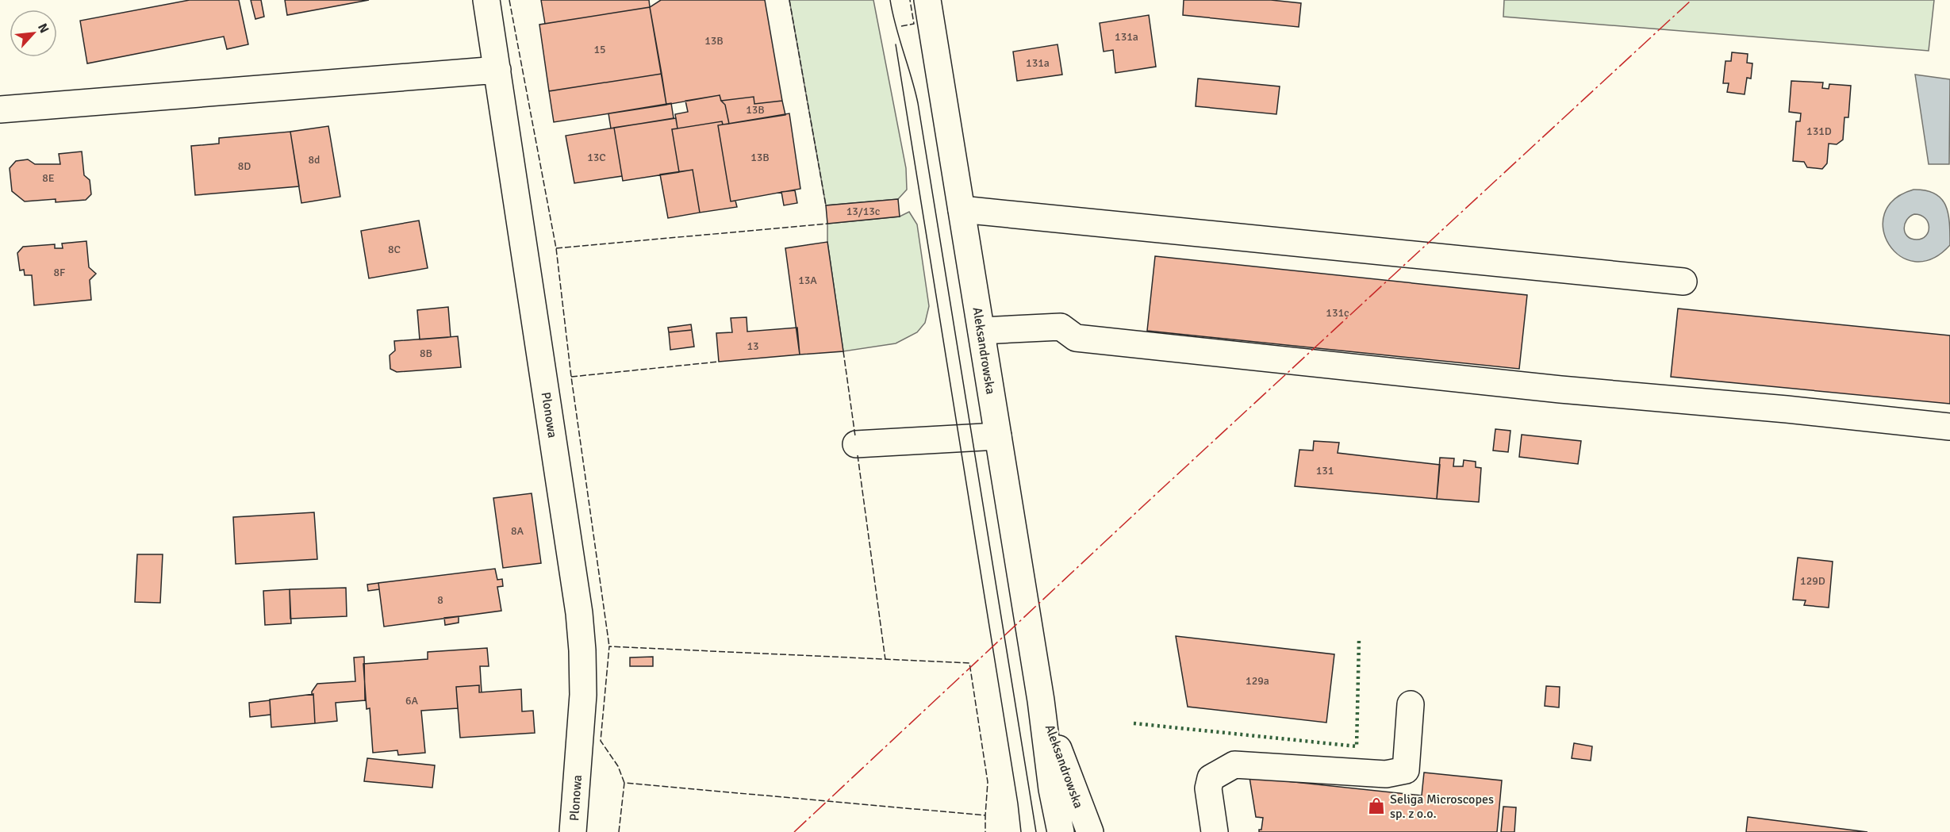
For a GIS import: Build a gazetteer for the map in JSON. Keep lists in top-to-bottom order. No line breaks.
{"streets":{"street":["Aleksandrowska","Plonowa"]},"places":{"shop":["Seliga Microscopes sp. z o.o."]},"house_numbers":["131a","13B","15","131a","13B","131D","13C","13B","8d","8D","8E","13/13c","8C","8F","13A","131c","13","8B","131","8A","129D","8","129a","6A"],"north":"top right"}
